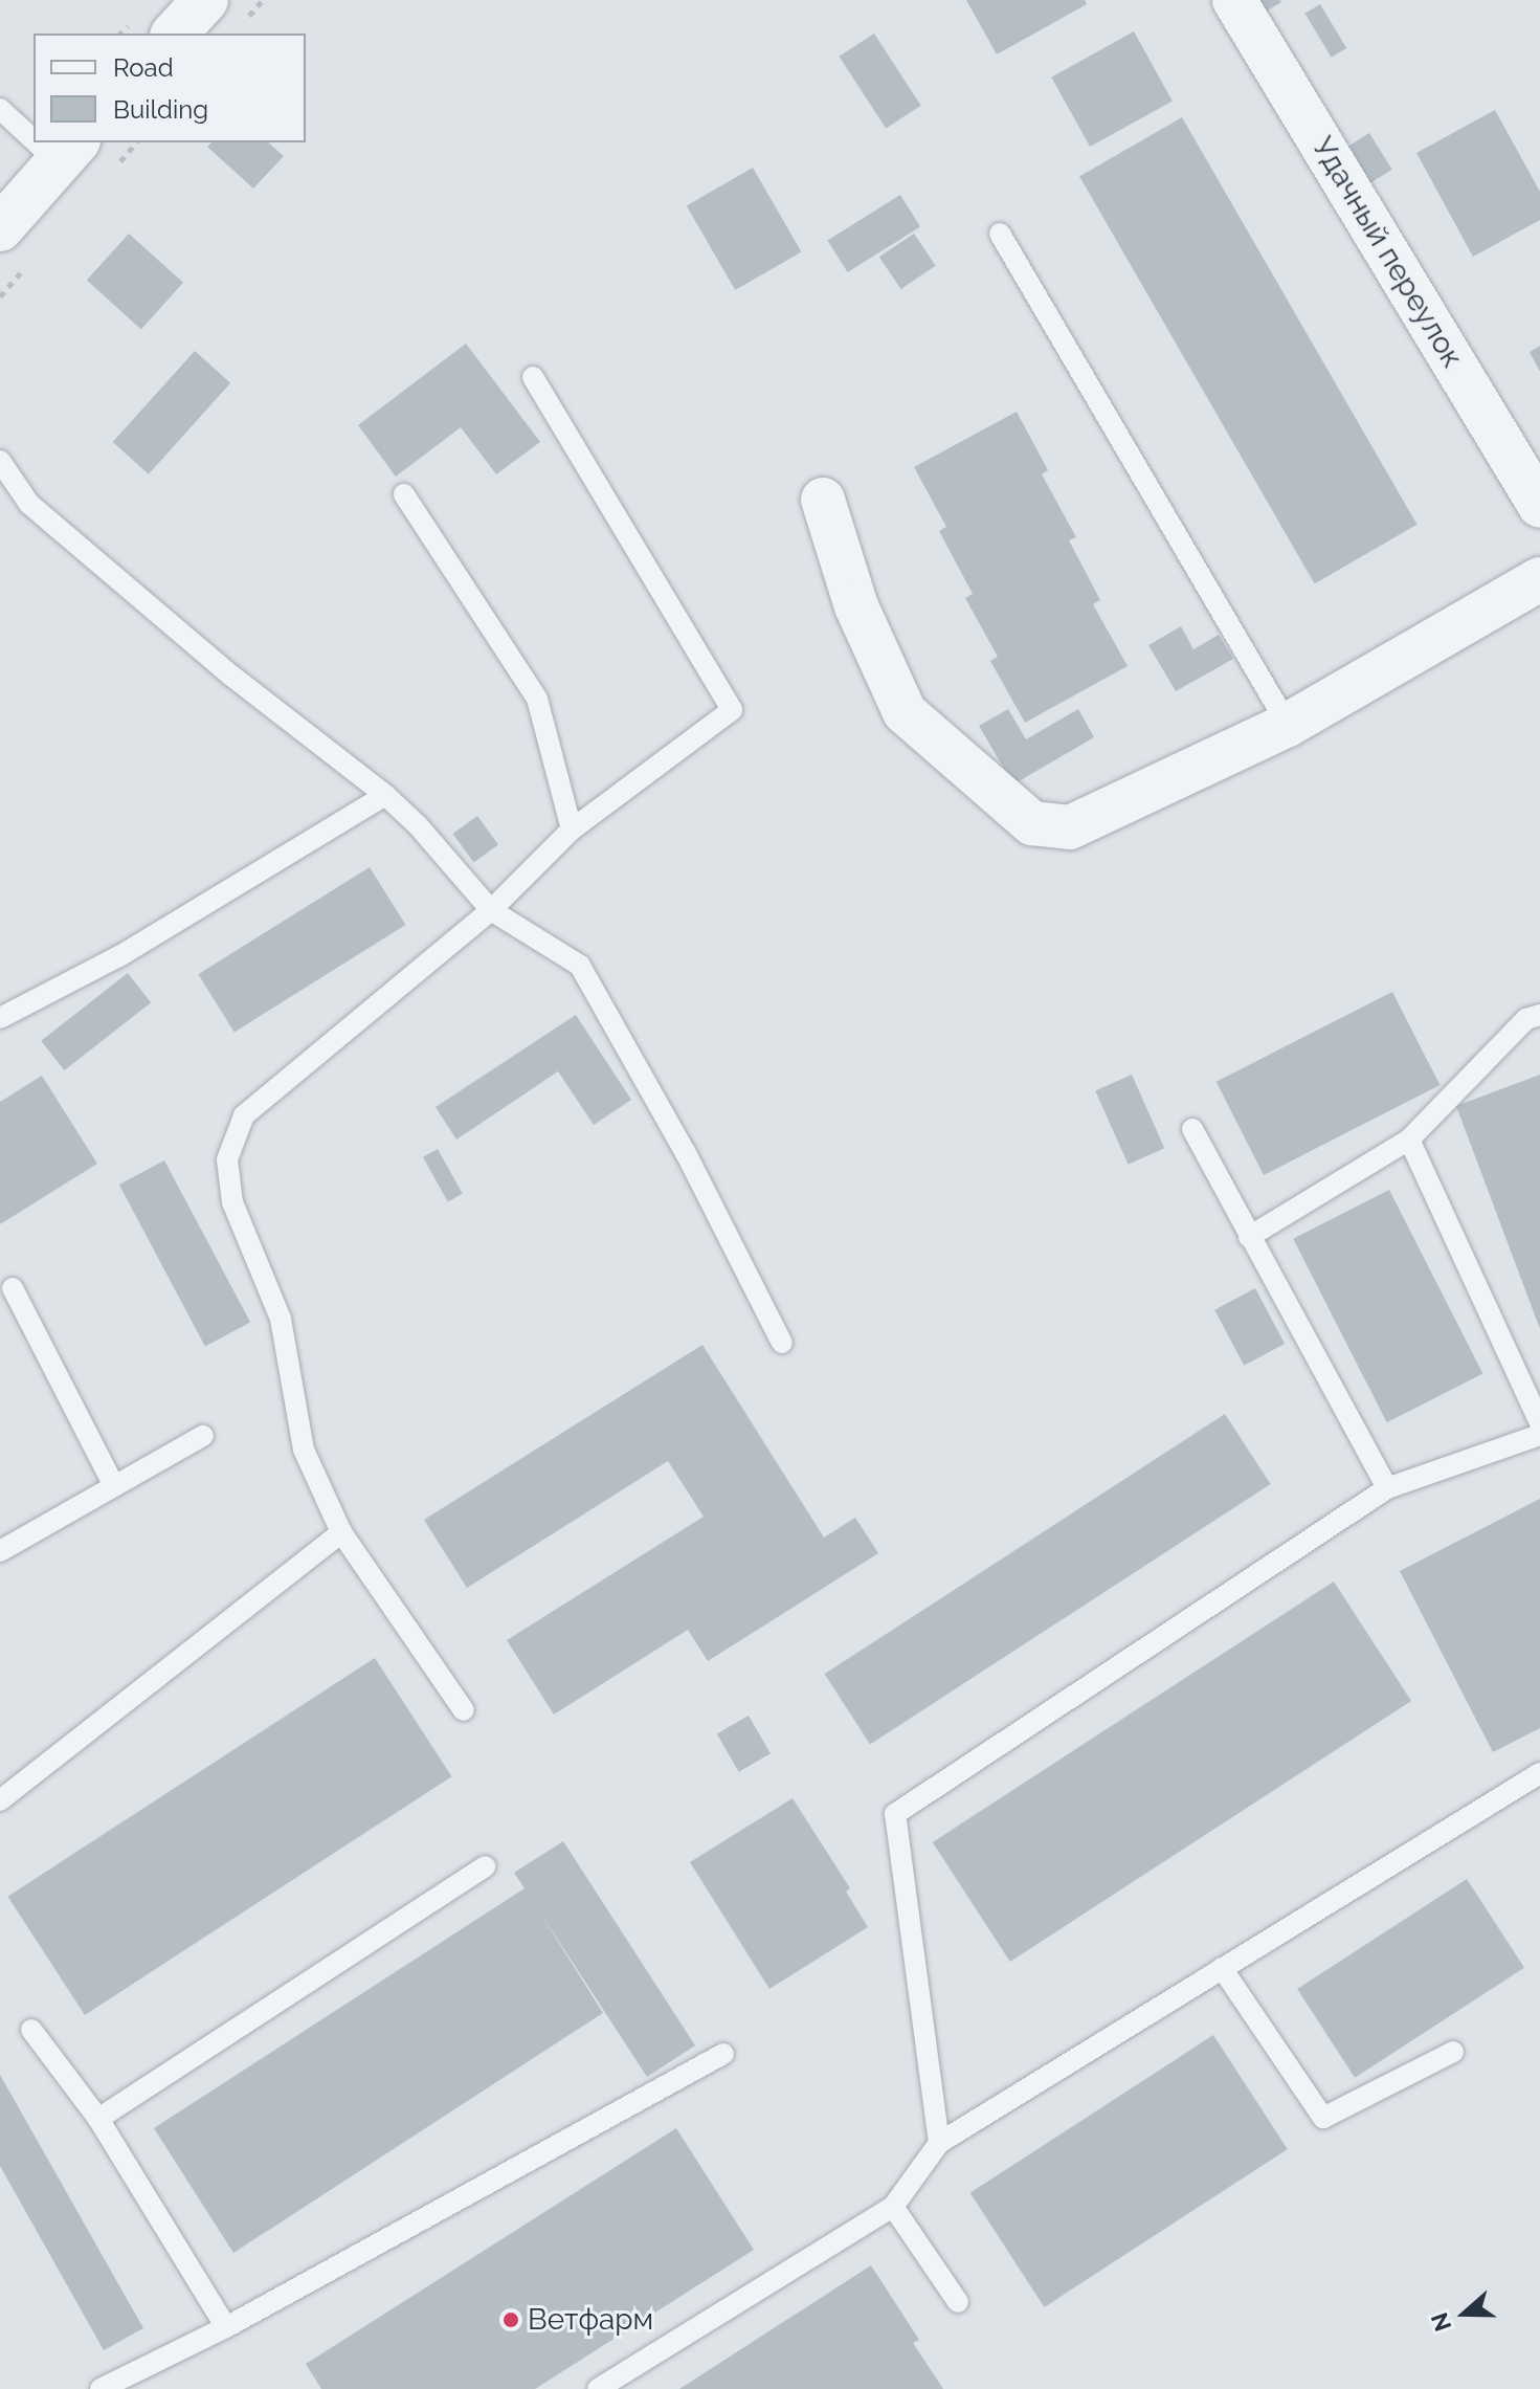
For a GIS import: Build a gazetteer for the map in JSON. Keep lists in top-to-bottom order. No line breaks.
{"streets":{"street":["Удачный переулок"]},"places":["Ветфарм"],"legend":["Road","Building"],"north":"left"}
